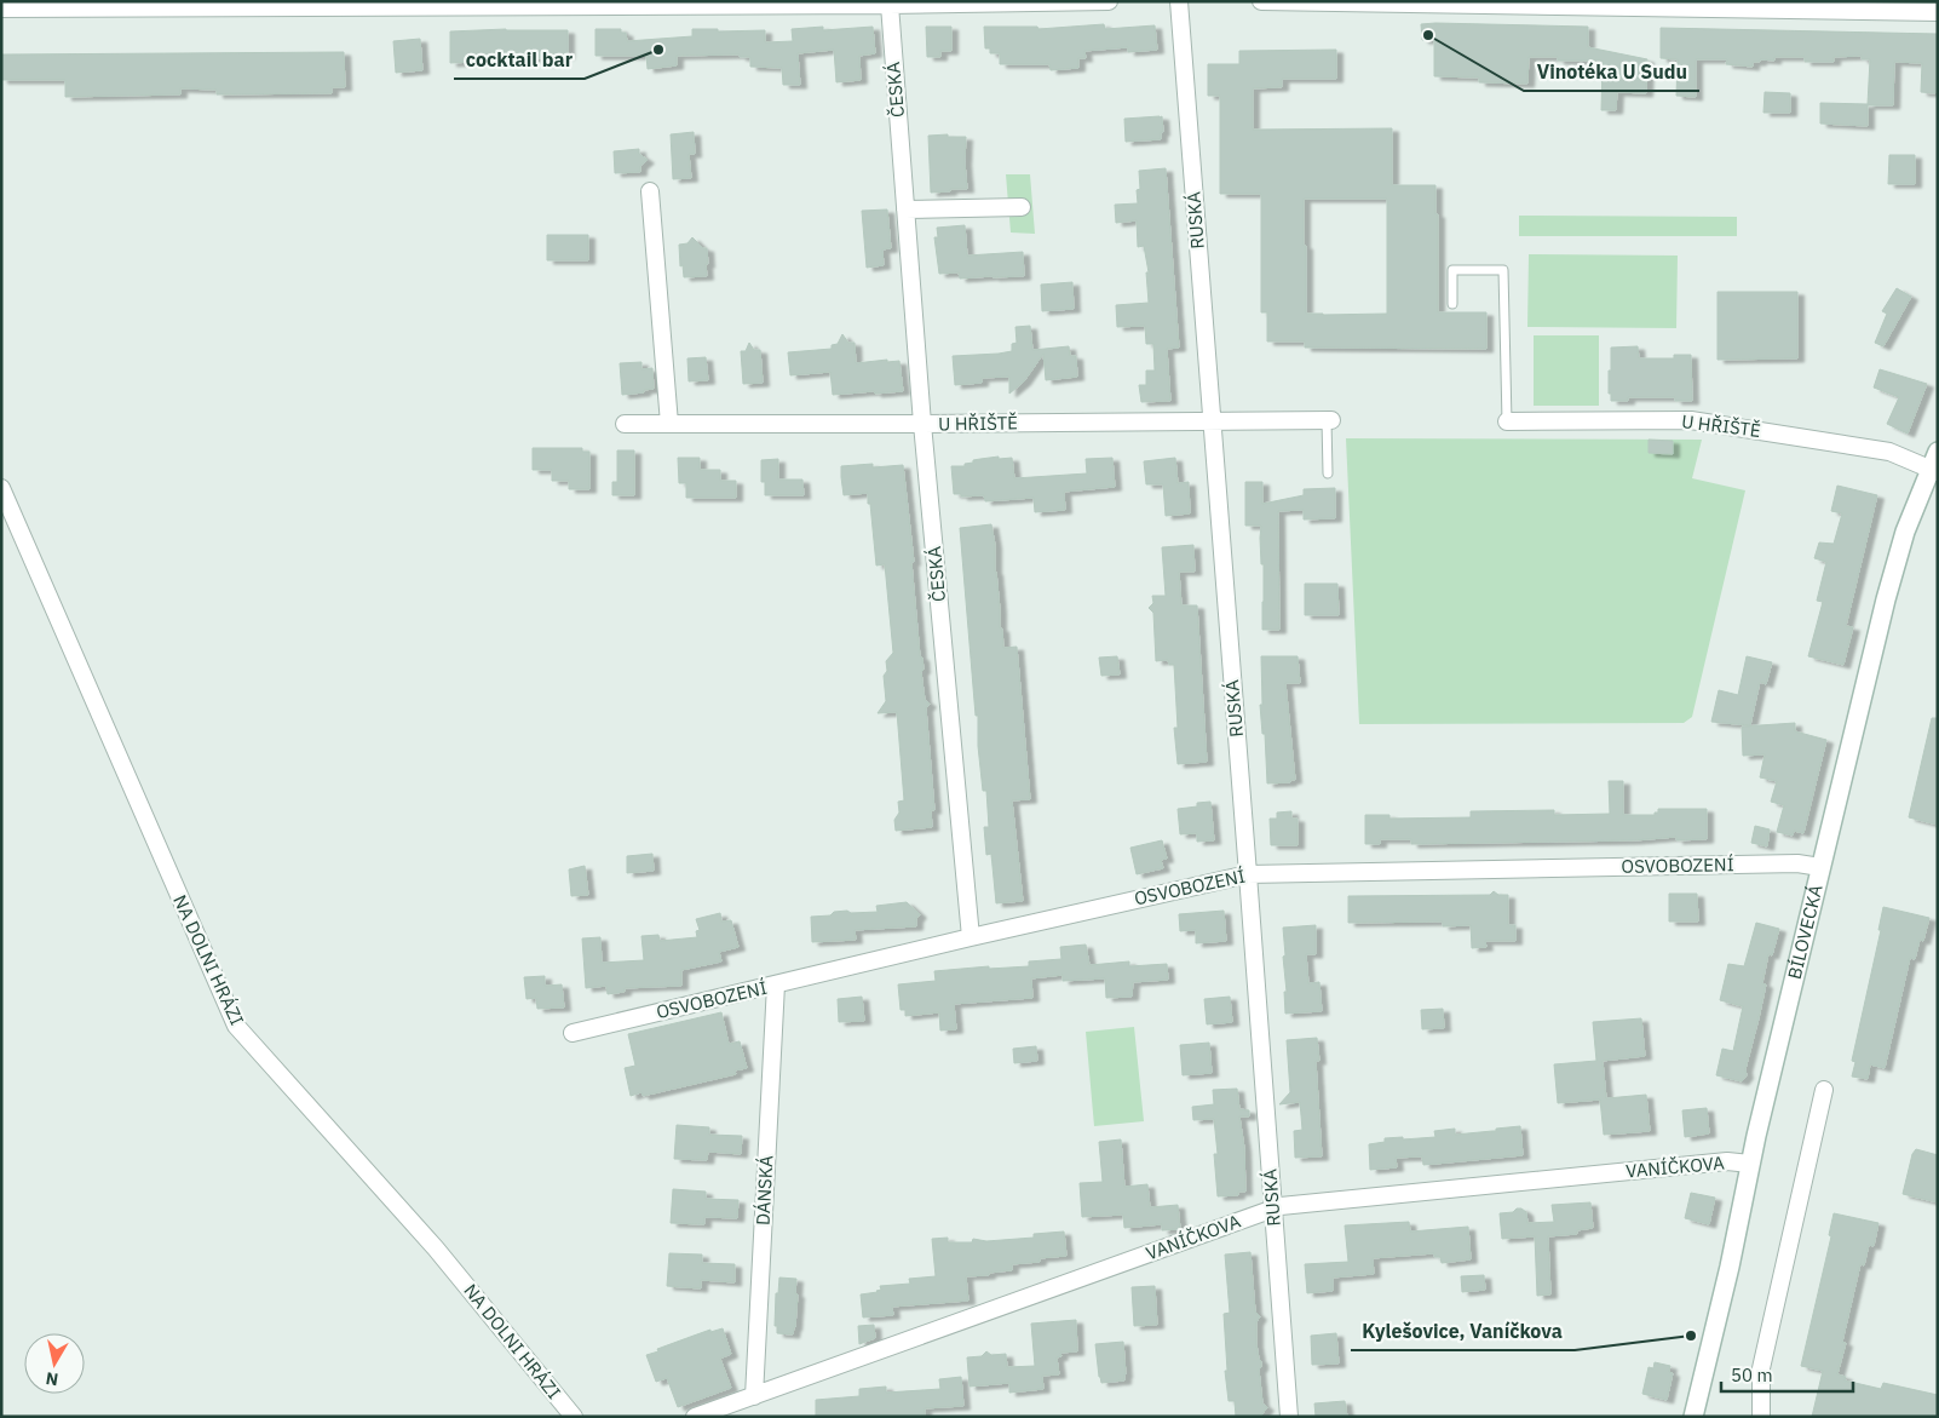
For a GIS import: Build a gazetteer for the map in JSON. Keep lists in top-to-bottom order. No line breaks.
{"streets":{"main road":["BÍLOVECKÁ"],"street":["ČESKÁ","RUSKÁ","U HŘIŠTĚ","OSVOBOZENÍ","NA DOLNI HRÁZI","VANÍČKOVA","DÁNSKÁ"]},"crossings":[["ČESKÁ","U HŘIŠTĚ"],["ČESKÁ","OSVOBOZENÍ"],["RUSKÁ","U HŘIŠTĚ"],["RUSKÁ","OSVOBOZENÍ"],["RUSKÁ","VANÍČKOVA"],["U HŘIŠTĚ","BÍLOVECKÁ"],["OSVOBOZENÍ","BÍLOVECKÁ"],["OSVOBOZENÍ","DÁNSKÁ"],["BÍLOVECKÁ","VANÍČKOVA"],["VANÍČKOVA","DÁNSKÁ"]],"places":["Vinotéka U Sudu","cocktail bar","Kylešovice, Vaníčkova"],"scale_bar":"50 m","north":"bottom"}
